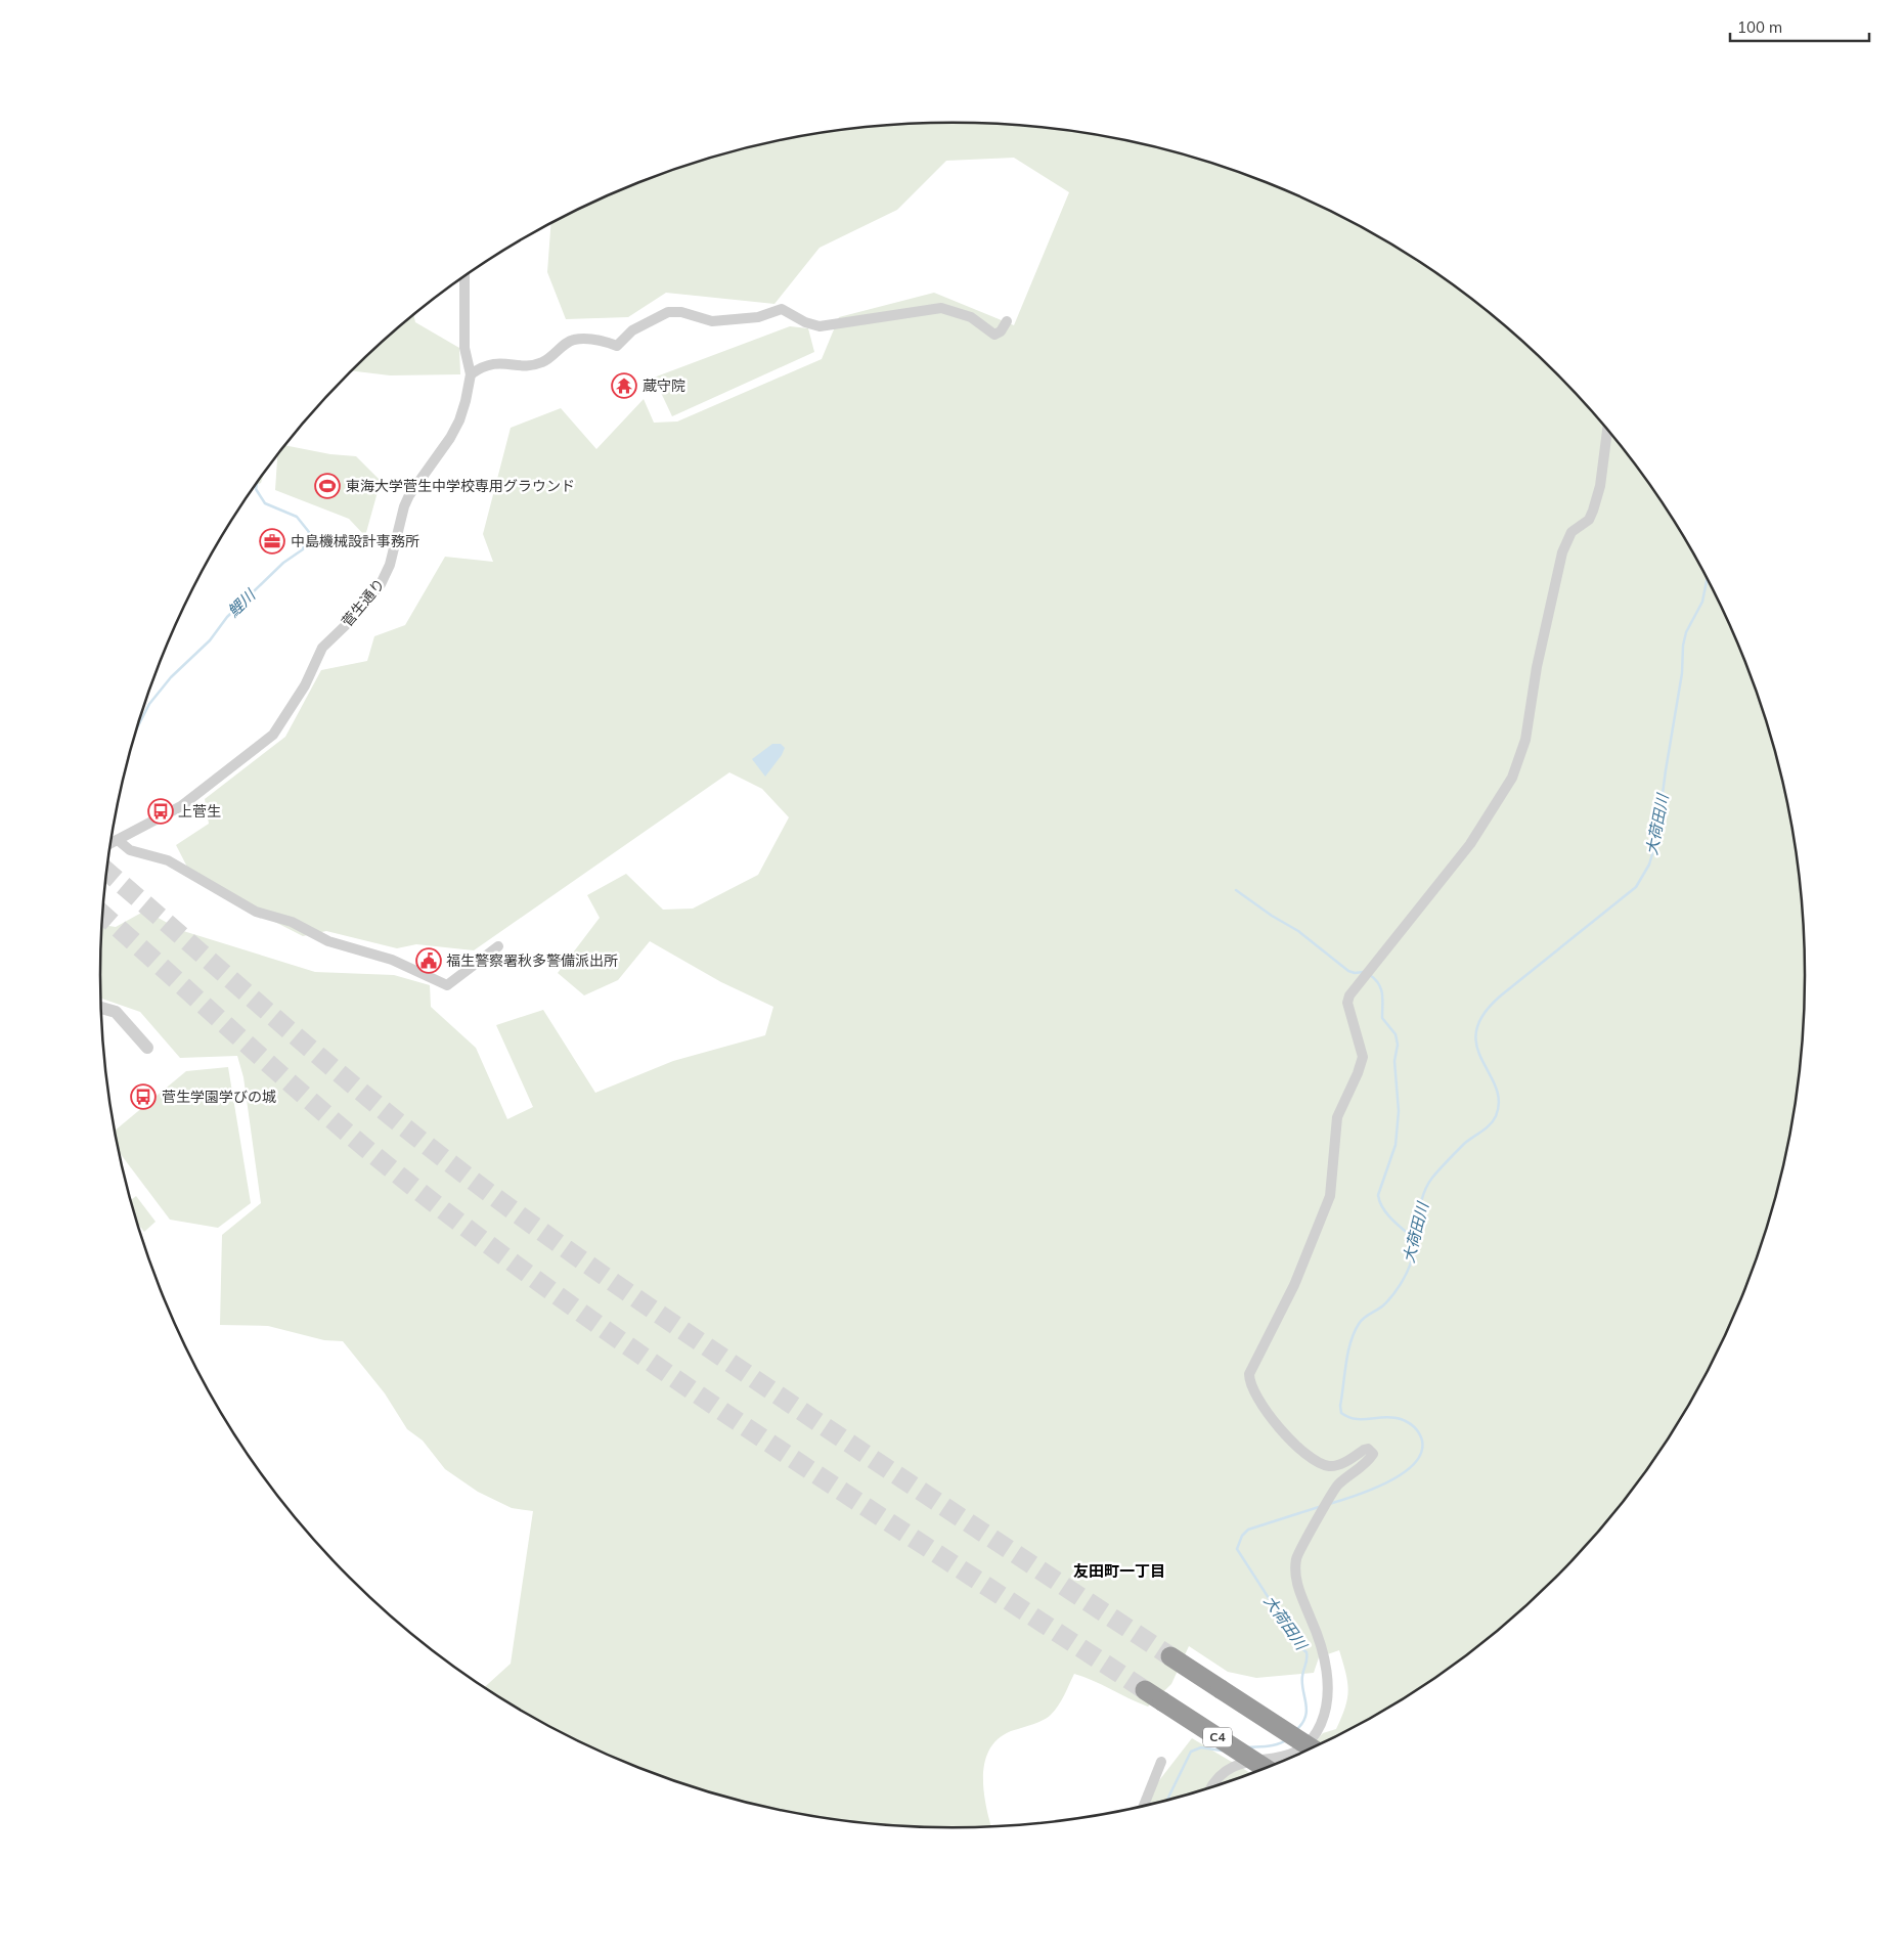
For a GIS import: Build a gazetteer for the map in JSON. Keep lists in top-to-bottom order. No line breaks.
{"streets":{"highway":["C4"],"street":["菅生通り"]},"districts":["友田町一丁目"],"water":["鯉川","大荷田川"],"places":{"temple":["蔵守院"],"sports":["東海大学菅生中学校専用グラウンド"],"office":["中島機械設計事務所"],"bus stop":["上菅生","菅生学園学びの城"],"public building":["福生警察署秋多警備派出所"]},"scale_bar":"100 m"}
